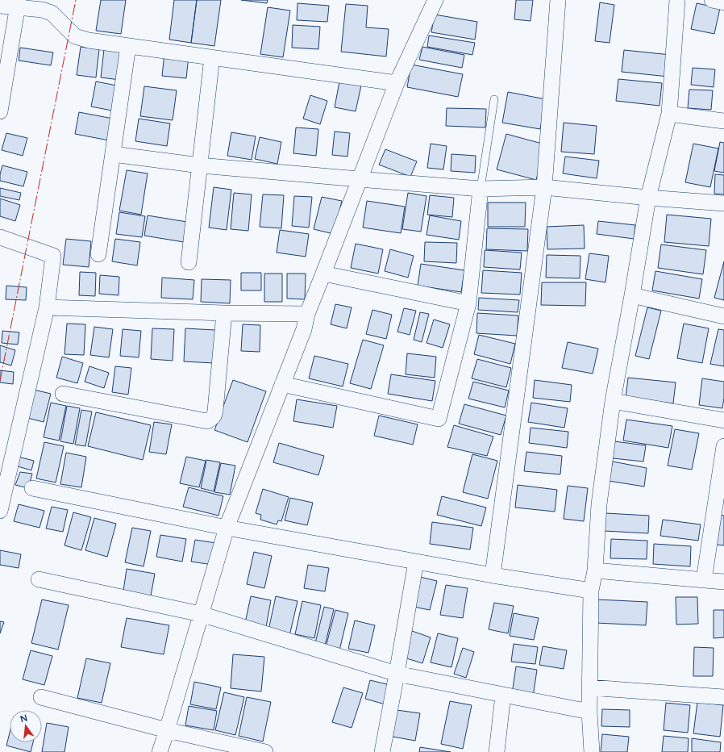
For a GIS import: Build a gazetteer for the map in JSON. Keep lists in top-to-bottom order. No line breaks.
{"north":"top"}
